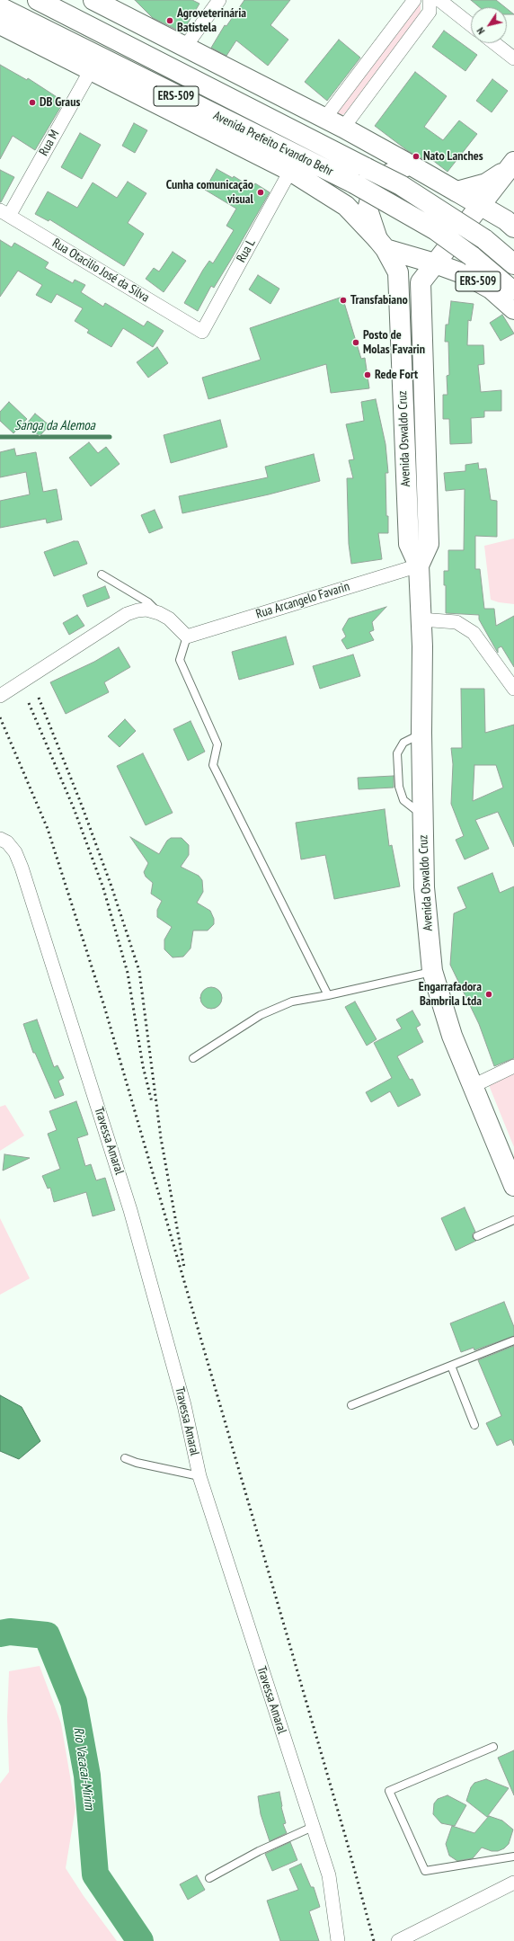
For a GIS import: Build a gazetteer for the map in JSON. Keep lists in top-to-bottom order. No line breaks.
{"streets":{"main road":["ERS-509","Avenida Prefeito Evandro Behr","Avenida Oswaldo Cruz"],"street":["Rua M","Rua L","Rua Otacilio José da Silva","Rua Arcangelo Favarin","Travessa Amaral"]},"crossings":[["ERS-509","Rua M"],["ERS-509","Rua L"],["ERS-509","Avenida Oswaldo Cruz"],["Rua M","Rua Otacilio José da Silva"],["Rua L","Rua Otacilio José da Silva"],["Avenida Oswaldo Cruz","Rua Arcangelo Favarin"]],"water":["Sanga da Alemoa","Rio Vacacaí-Mirim"],"places":["Agroveterinária Batistela","DB Graus","Nato Lanches","Cunha comunicação visual","Transfabiano","Posto de Molas Favarin","Rede Fort","Engarrafadora Bambrila Ltda"],"north":"bottom left"}
